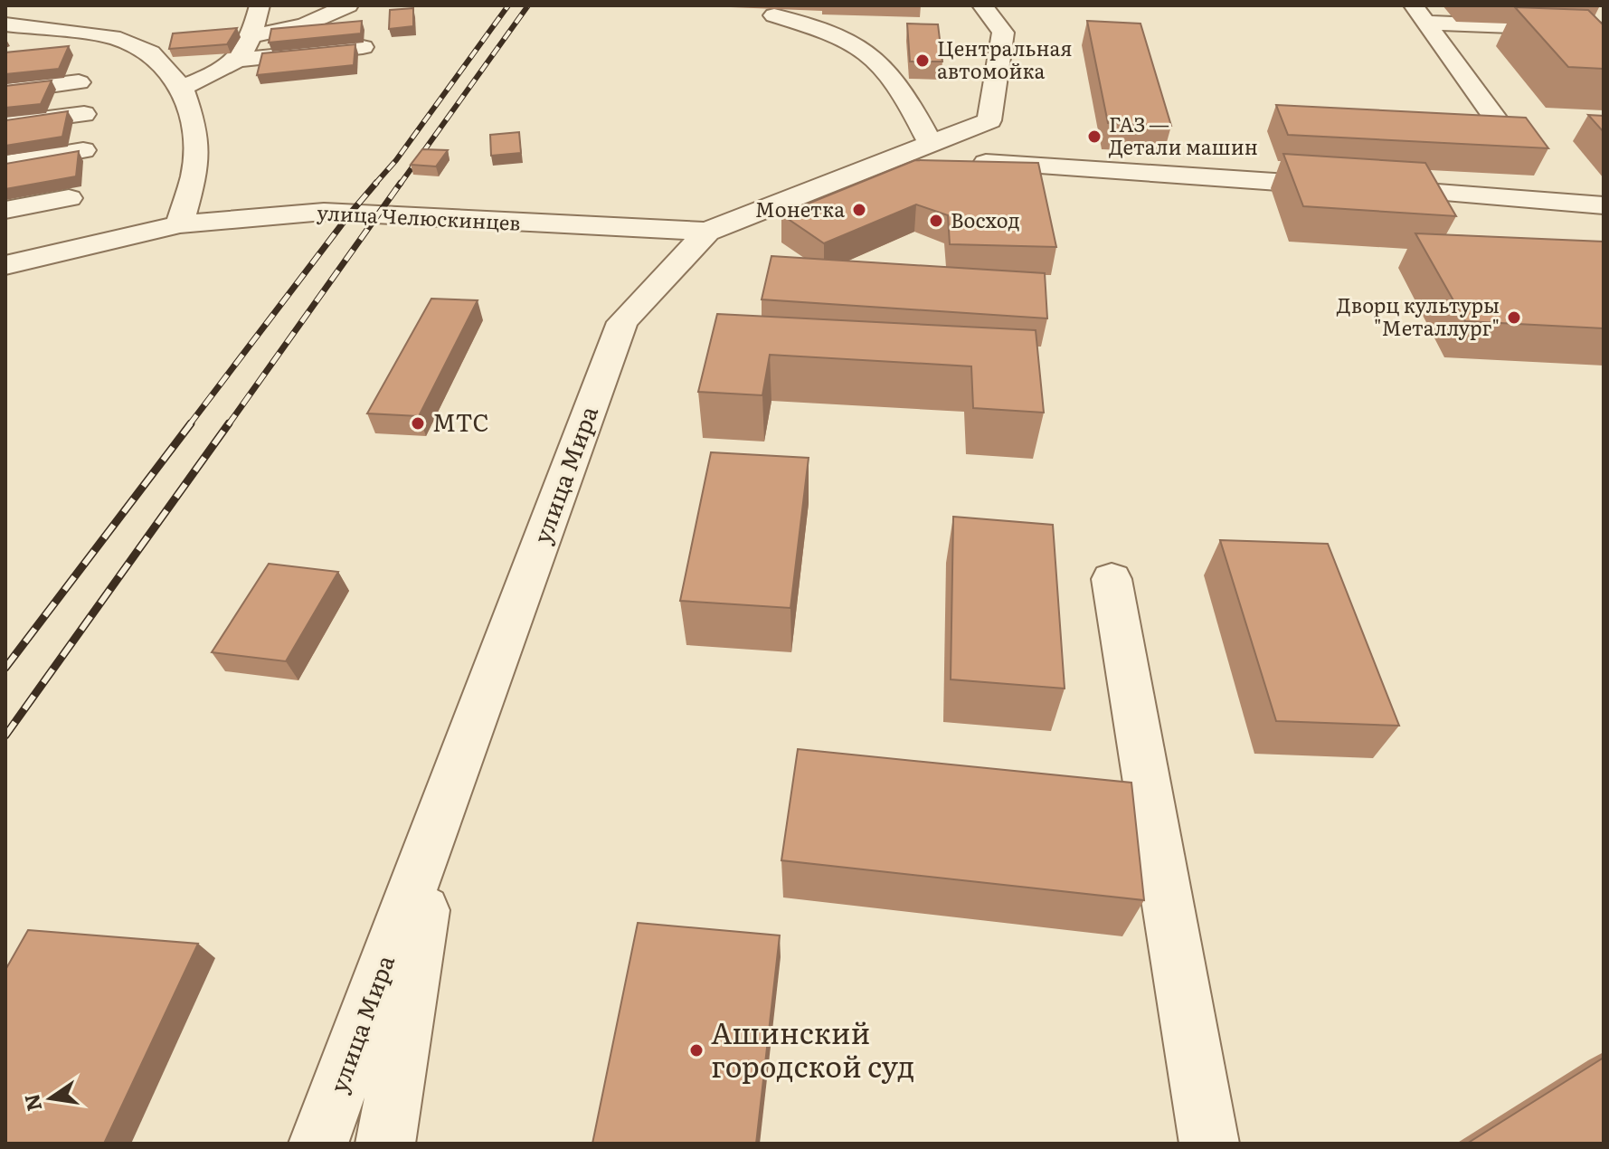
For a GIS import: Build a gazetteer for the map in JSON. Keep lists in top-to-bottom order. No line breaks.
{"streets":{"street":["улица Челюскинцев","улица Мира"]},"crossings":[["улица Челюскинцев","улица Мира"]],"places":["Центральная автомойка","ГАЗ — Детали машин","Монетка","Восход","Дворц культуры \"Металлург\"","МТС","Ашинский городской суд"],"north":"left"}
